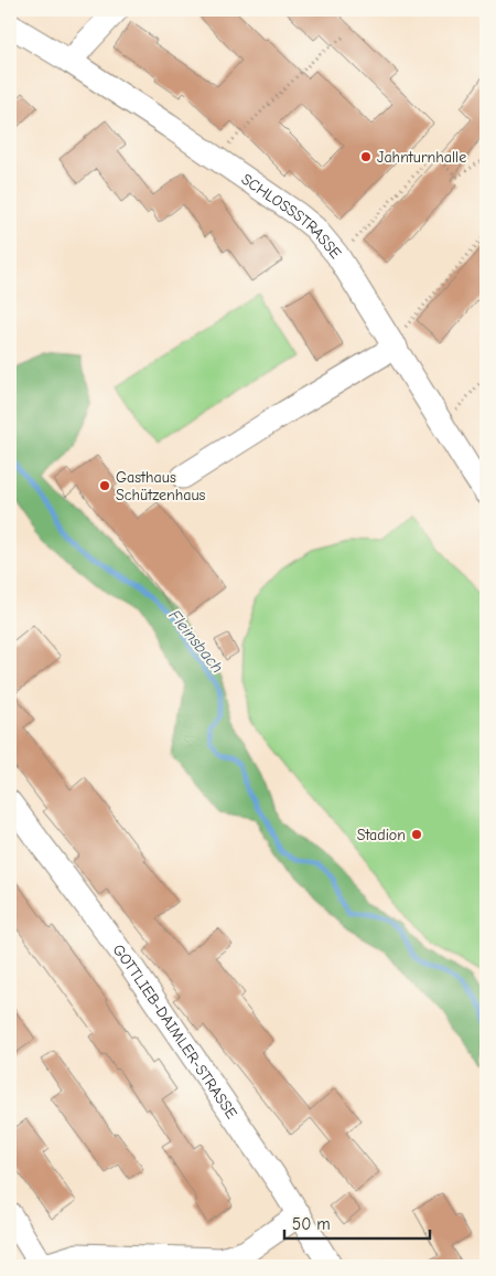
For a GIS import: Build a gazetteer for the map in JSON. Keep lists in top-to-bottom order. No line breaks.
{"streets":{"street":["SCHLOSSSTRASSE","GOTTLIEB-DAIMLER-STRASSE"]},"water":["Fleinsbach"],"places":["Jahnturnhalle","Gasthaus Schützenhaus","Stadion"],"scale_bar":"50 m"}
